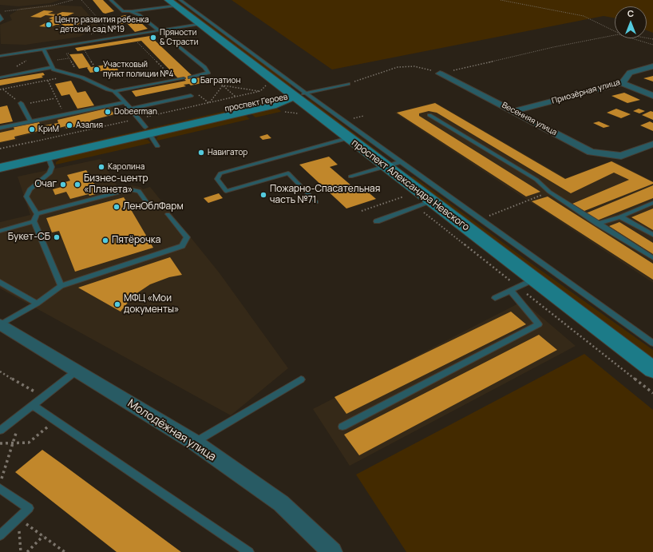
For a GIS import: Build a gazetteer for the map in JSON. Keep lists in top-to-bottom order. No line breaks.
{"streets":{"main road":["проспект Героев","проспект Александра Невского"],"street":["Приозёрная улица","Весенняя улица","Молодёжная улица"]},"crossings":[["Приозёрная улица","Весенняя улица"],["проспект Героев","проспект Александра Невского"]],"places":["Центр развития ребенка - детский сад №19","Пряности & Страсти","Участковый пункт полиции №4","Багратион","Dobeerman","Азалия","КриМ","Навигатор","Каролина","Очаг","Бизнес-центр «Планета»","Пожарно-Спасательная часть №71","ЛенОблФарм","Букет-СБ","Пятёрочка","МФЦ «Мои документы»"],"north":"top"}
